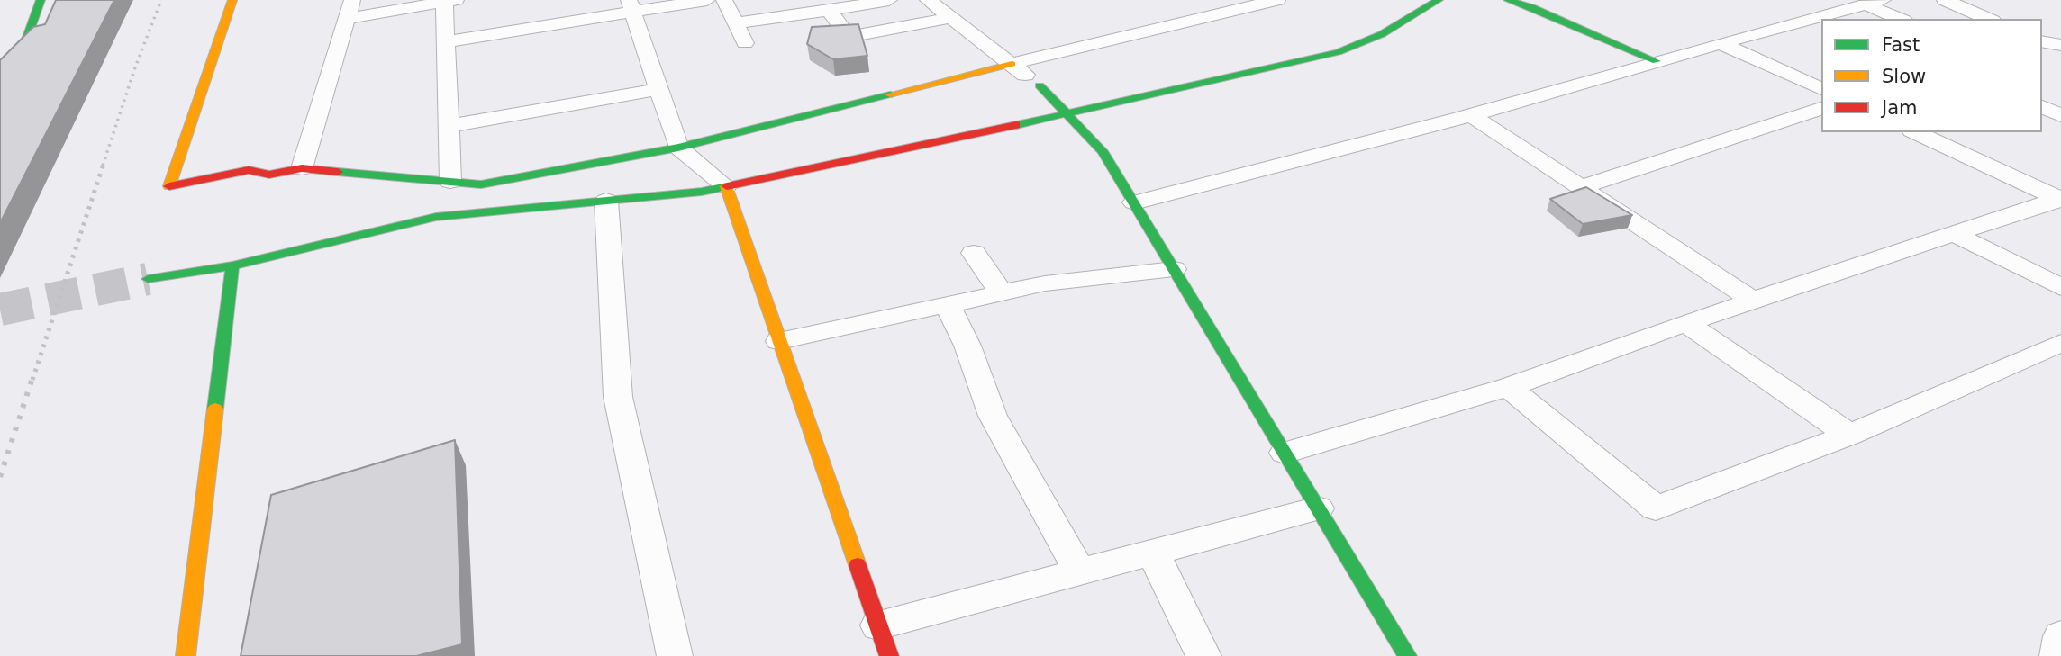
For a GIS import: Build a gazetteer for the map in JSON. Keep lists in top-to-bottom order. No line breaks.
{"legend":["Fast","Slow","Jam"]}
